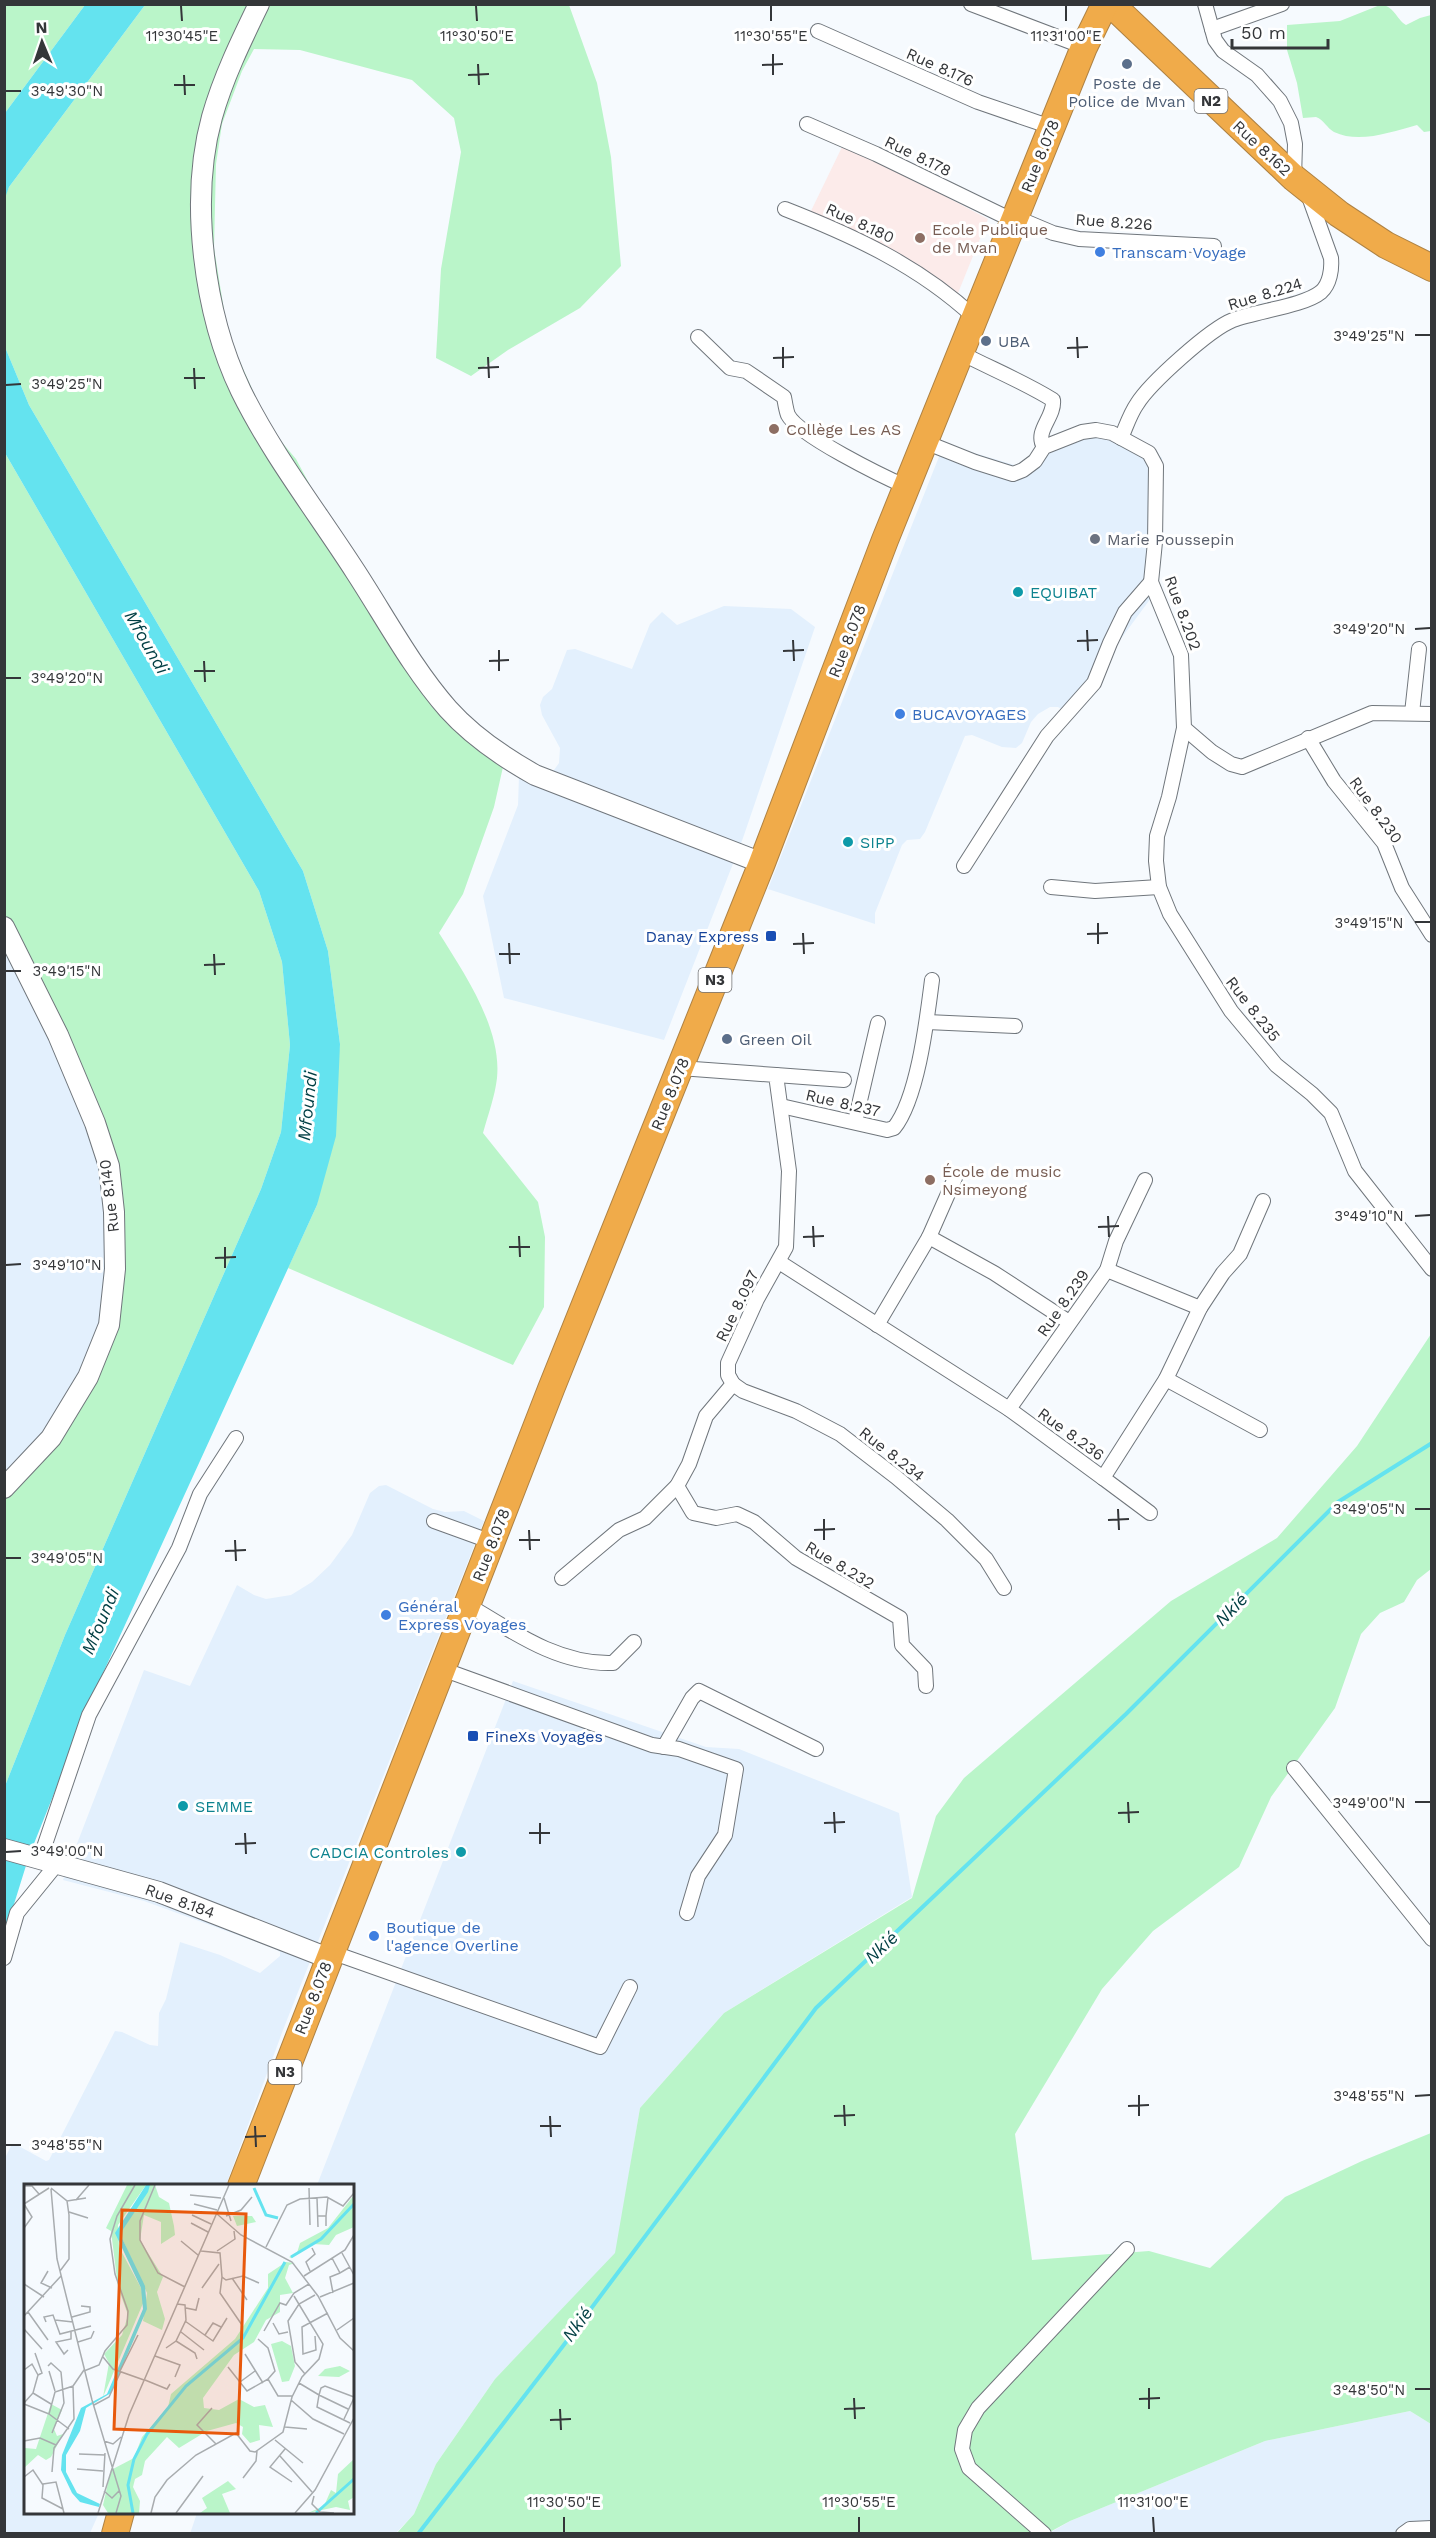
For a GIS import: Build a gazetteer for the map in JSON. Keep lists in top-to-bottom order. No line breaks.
{"streets":{"highway":["N2","Rue 8.162","Rue 8.078","N3"],"main road":["Rue 8.140","Rue 8.184"],"street":["Rue 8.176","Rue 8.178","Rue 8.226","Rue 8.180","Rue 8.224","Rue 8.202","Rue 8.230","Rue 8.235","Rue 8.237","Rue 8.239","Rue 8.097","Rue 8.236","Rue 8.234","Rue 8.232"]},"crossings":[["Rue 8.176","Rue 8.078"],["Rue 8.162","Rue 8.224"],["Rue 8.178","Rue 8.078"],["Rue 8.178","Rue 8.226"],["Rue 8.078","Rue 8.226"],["Rue 8.078","Rue 8.180"],["Rue 8.078","Rue 8.202"],["Rue 8.078","Rue 8.184"],["Rue 8.224","Rue 8.202"],["Rue 8.202","Rue 8.235"],["Rue 8.237","Rue 8.097"],["Rue 8.239","Rue 8.236"],["Rue 8.097","Rue 8.236"],["Rue 8.097","Rue 8.234"]],"water":["Mfoundi","Nkié"],"places":{"other":["Poste de Police de Mvan","Ecole Publique de Mvan","Transcam Voyage","UBA","Collège Les AS","Marie Poussepin","EQUIBAT","BUCAVOYAGES","SIPP","Green Oil","École de music Nsimeyong","Général Express Voyages","SEMME","CADCIA Controles","Boutique de l'agence Overline"],"transit":["Danay Express","FineXs Voyages"]},"scale_bar":"50 m","north":"top","coordinates":["11°30'45\"E","11°30'50\"E","11°30'55\"E","11°31'00\"E","3°49'30\"N","3°49'25\"N","3°49'20\"N","3°49'15\"N","3°49'10\"N","3°49'05\"N","3°49'00\"N","3°48'55\"N","3°48'50\"N"]}
